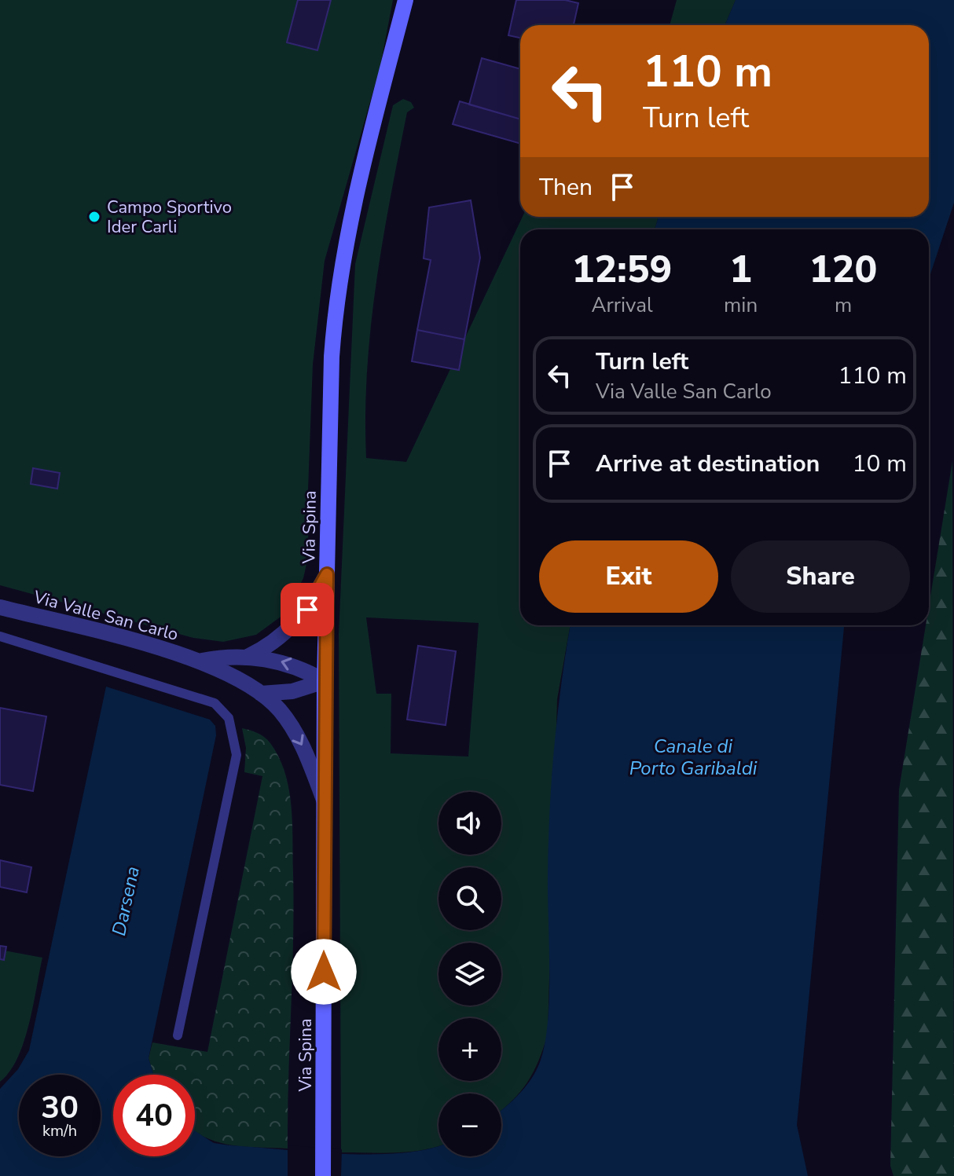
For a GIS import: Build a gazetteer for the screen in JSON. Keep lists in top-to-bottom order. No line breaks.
{"streets":{"street":["Via Spina","Via Valle San Carlo"]},"crossings":[["Via Spina","Via Valle San Carlo"]],"water":["Canale di Porto Garibaldi","Darsena"],"places":["Campo Sportivo Ider Carli"],"page":{"turn":["110 m","Turn left"],"then":"Then","eta":["12:59","Arrival","1","min","120","m"],"list":[{"name":"Turn left","note":"Via Valle San Carlo","value":"110 m"},{"name":"Arrive at destination","value":"10 m"}],"buttons":["Exit","Share"],"map_buttons":["+","−"],"speed":"30 km/h","limit":"40"}}
